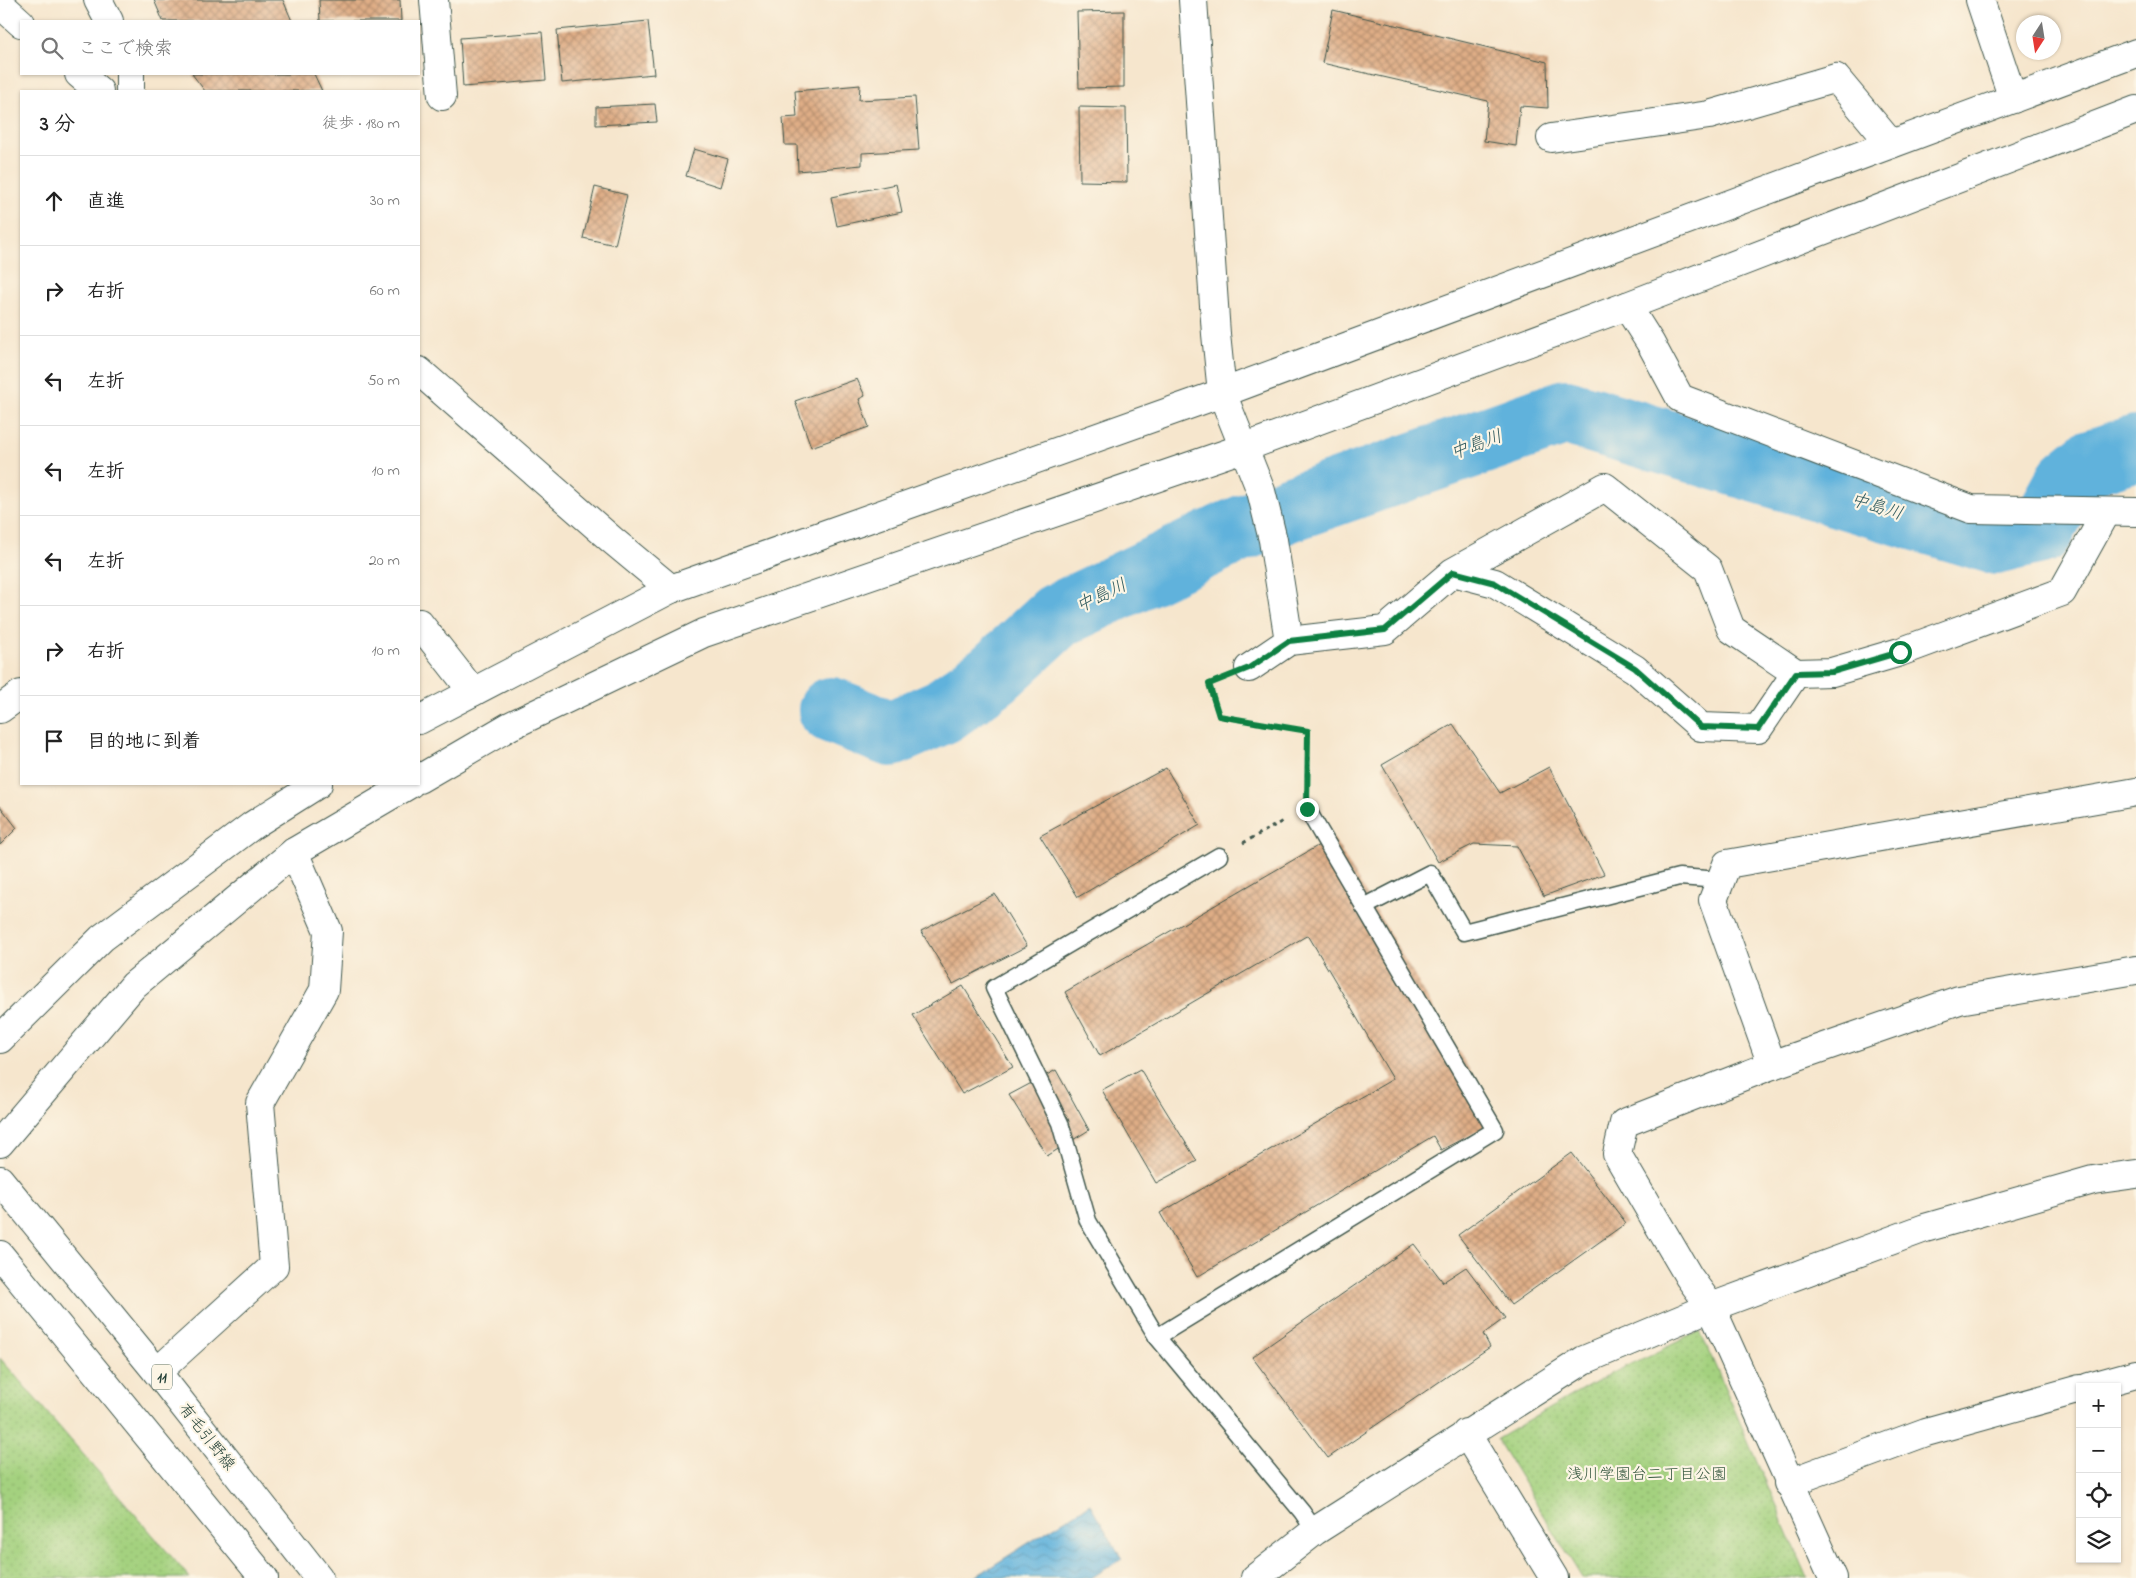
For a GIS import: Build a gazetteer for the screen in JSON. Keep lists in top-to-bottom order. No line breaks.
{"streets":{"street":["11","有毛引野線"]},"water":["中島川"],"parks":["浅川学園台二丁目公園"],"north":"bottom","page":{"search":"ここで検索","heading":["3 分","徒歩 · 180 m"],"list":[["直進","30 m"],["右折","60 m"],["左折","50 m"],["左折","10 m"],["左折","20 m"],["右折","10 m"],"目的地に到着"],"map_buttons":["+","−"]}}
